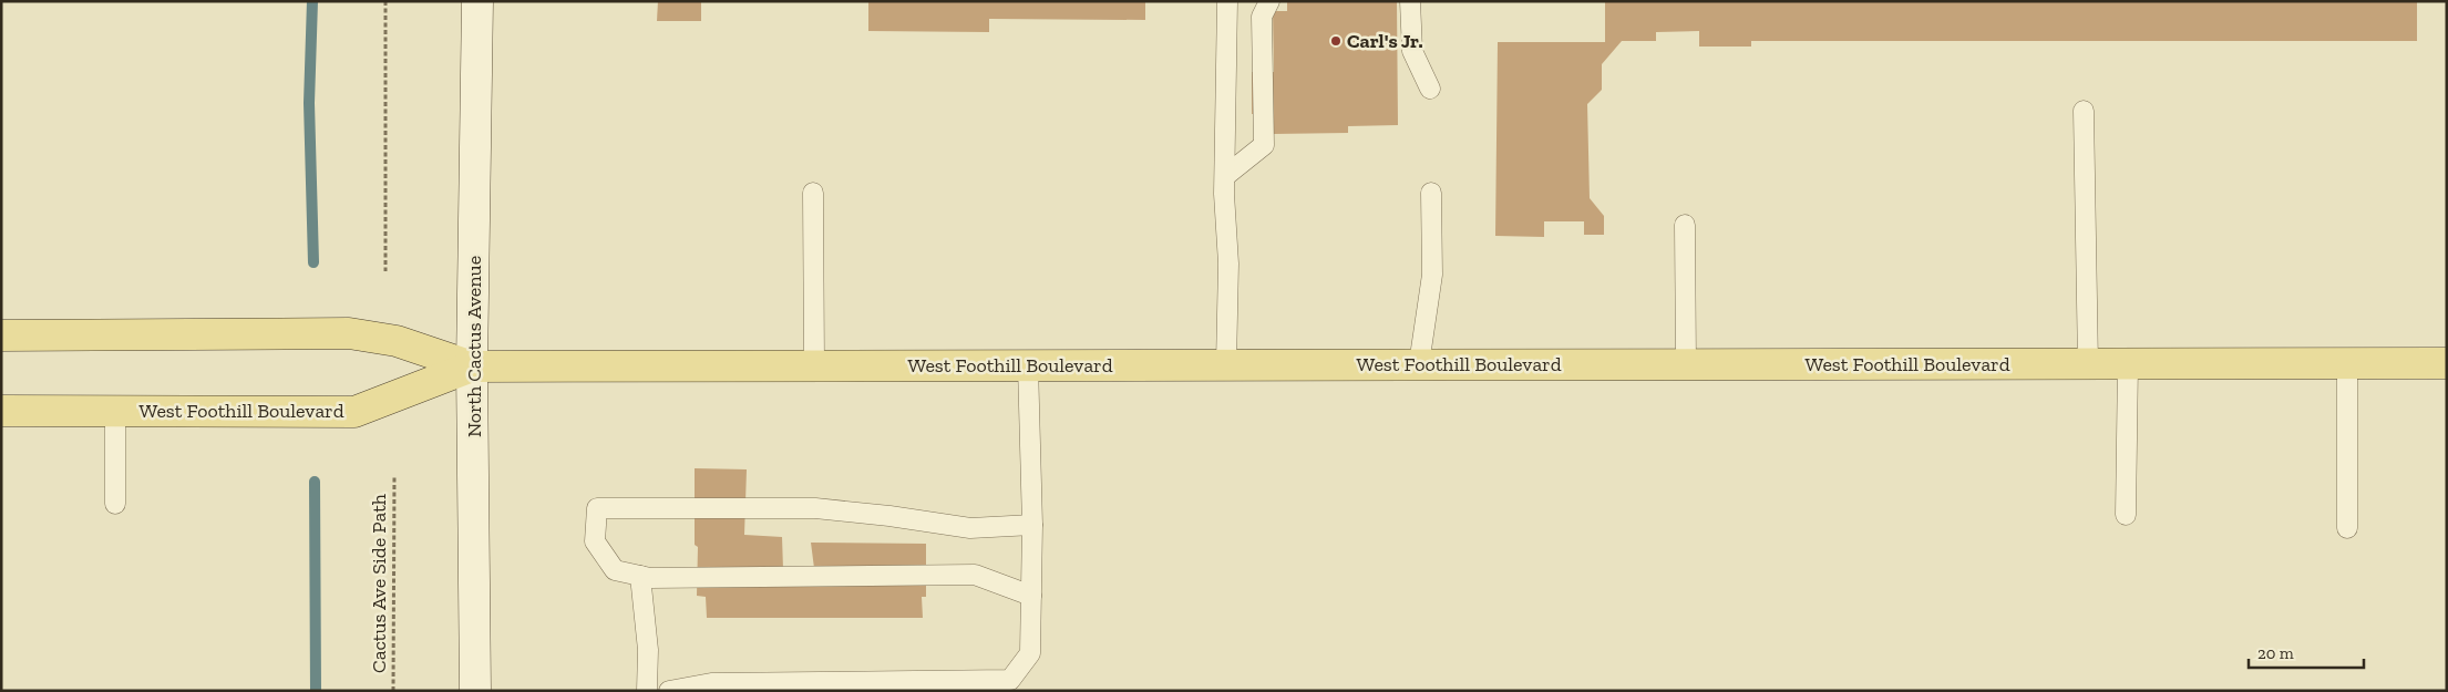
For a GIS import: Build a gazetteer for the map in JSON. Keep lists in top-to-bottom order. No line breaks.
{"streets":{"main road":["North Cactus Avenue","West Foothill Boulevard"],"path":["Cactus Ave Side Path"]},"crossings":[["North Cactus Avenue","West Foothill Boulevard"]],"places":["Carl's Jr."],"scale_bar":"20 m"}
